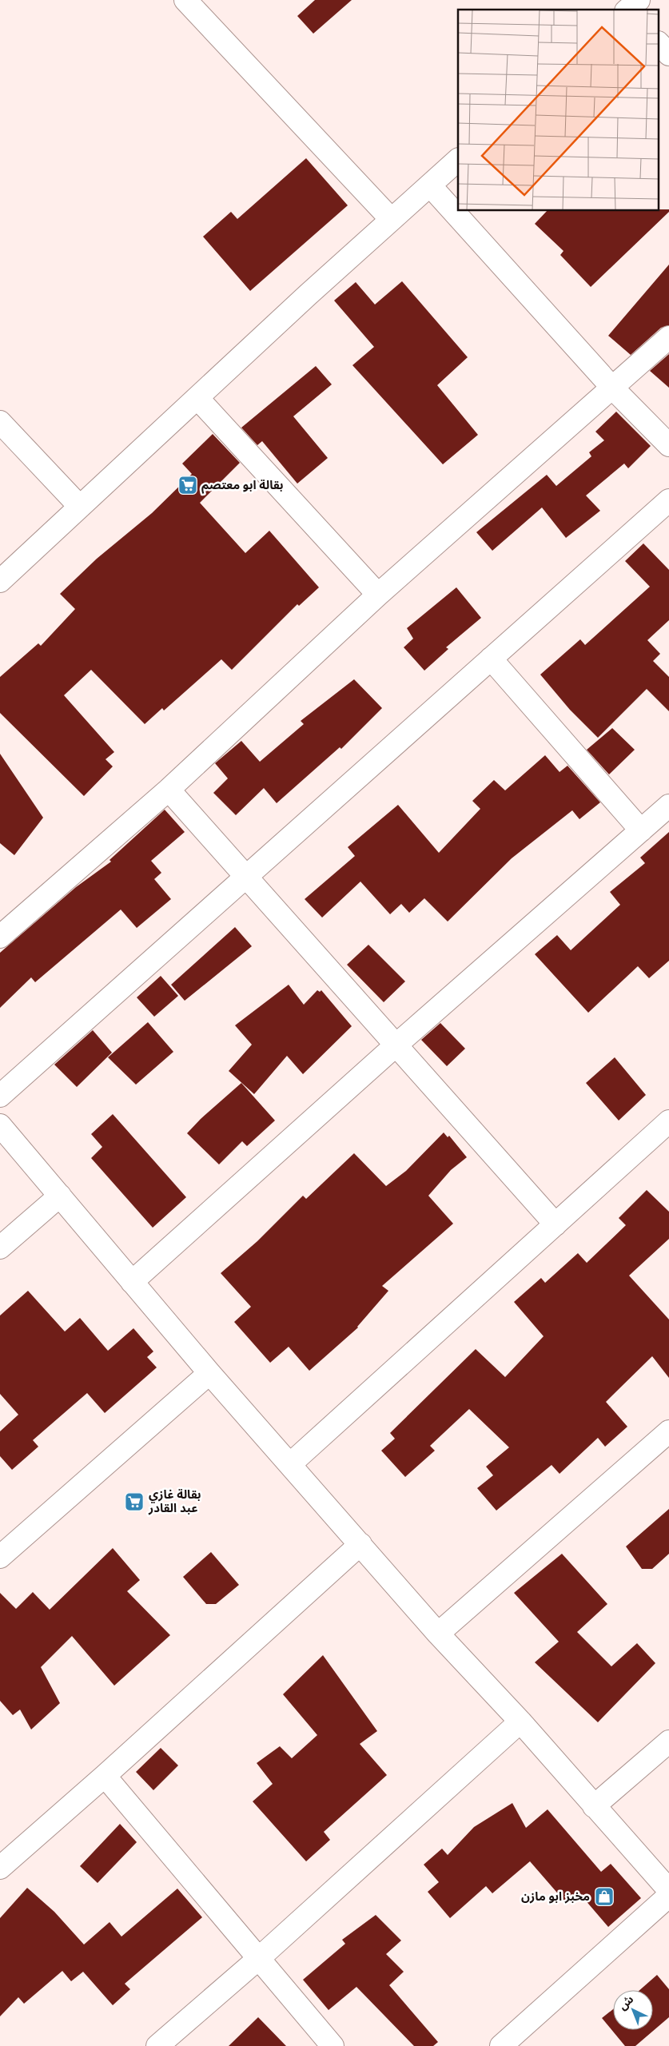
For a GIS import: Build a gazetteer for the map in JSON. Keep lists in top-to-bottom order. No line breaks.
{"places":{"supermarket":["بقالة ابو معتصم","بقالة غازي عبد القادر"],"shop":["مخبز ابو مازن"]},"north":"top left"}
